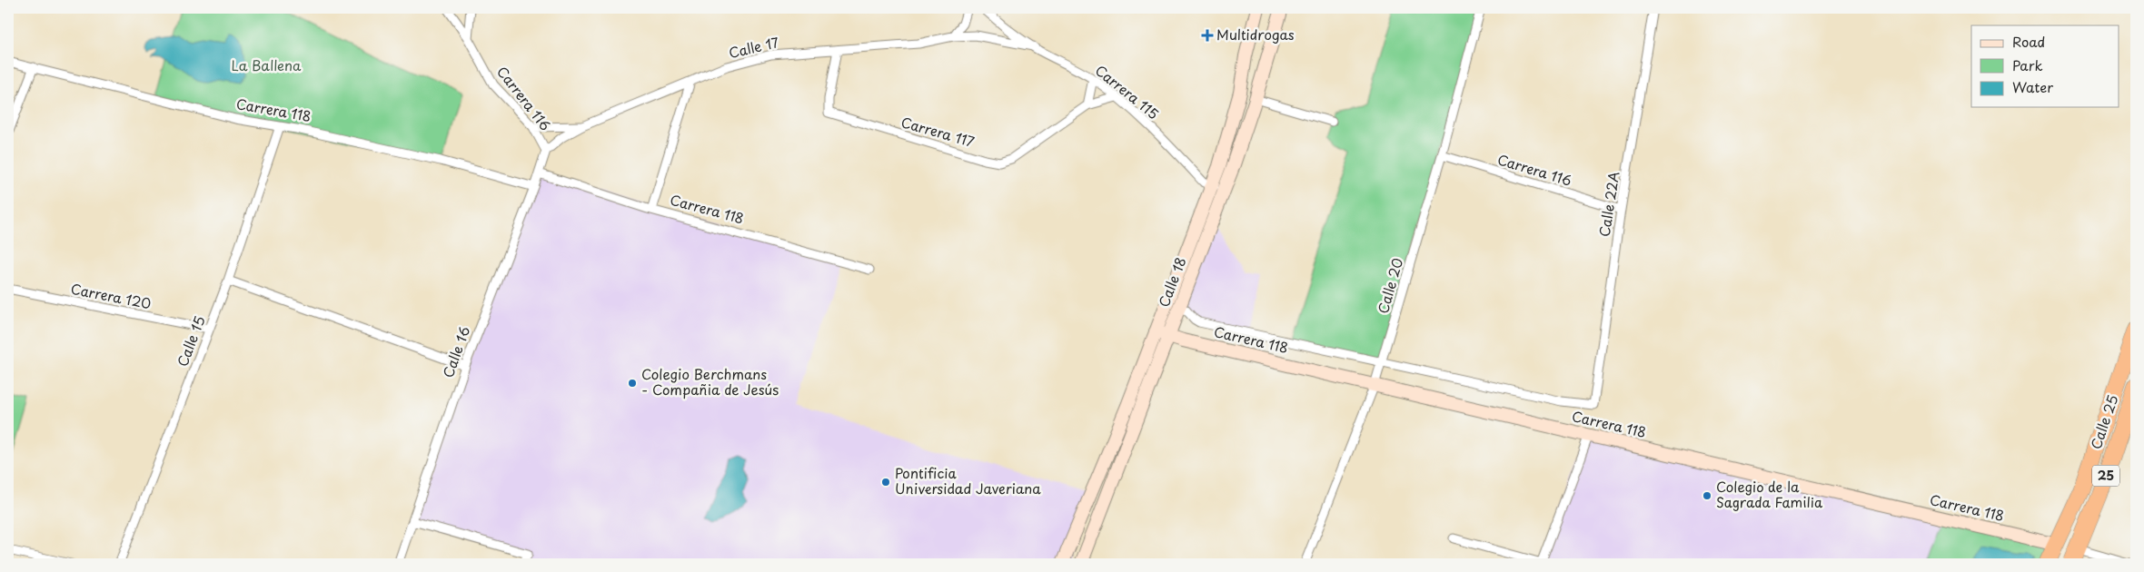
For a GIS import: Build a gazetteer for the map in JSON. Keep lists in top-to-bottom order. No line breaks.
{"streets":{"highway":["Calle 25","25"],"main road":["Carrera 118","Calle 18"],"street":["Calle 17","Carrera 115","Carrera 116","Carrera 117","Calle 22A","Calle 20","Carrera 120","Calle 15","Calle 16"]},"crossings":[["Calle 17","Carrera 115"],["Calle 17","Carrera 116"],["Calle 17","Carrera 117"],["Calle 17","Calle 16"],["Carrera 115","Carrera 117"],["Carrera 115","Calle 18"],["Carrera 116","Calle 22A"],["Carrera 116","Calle 20"],["Carrera 116","Calle 16"],["Carrera 118","Calle 18"],["Carrera 118","Calle 20"],["Carrera 118","Calle 15"],["Carrera 118","Calle 16"],["Carrera 118","Calle 25"],["Calle 22A","Calle 20"],["Carrera 120","Calle 15"]],"parks":["La Ballena"],"places":{"health":["Multidrogas"],"other":["Colegio Berchmans - Compañia de Jesús","Pontificia Universidad Javeriana","Colegio de la Sagrada Familia"]},"legend":["Road","Park","Water"]}
